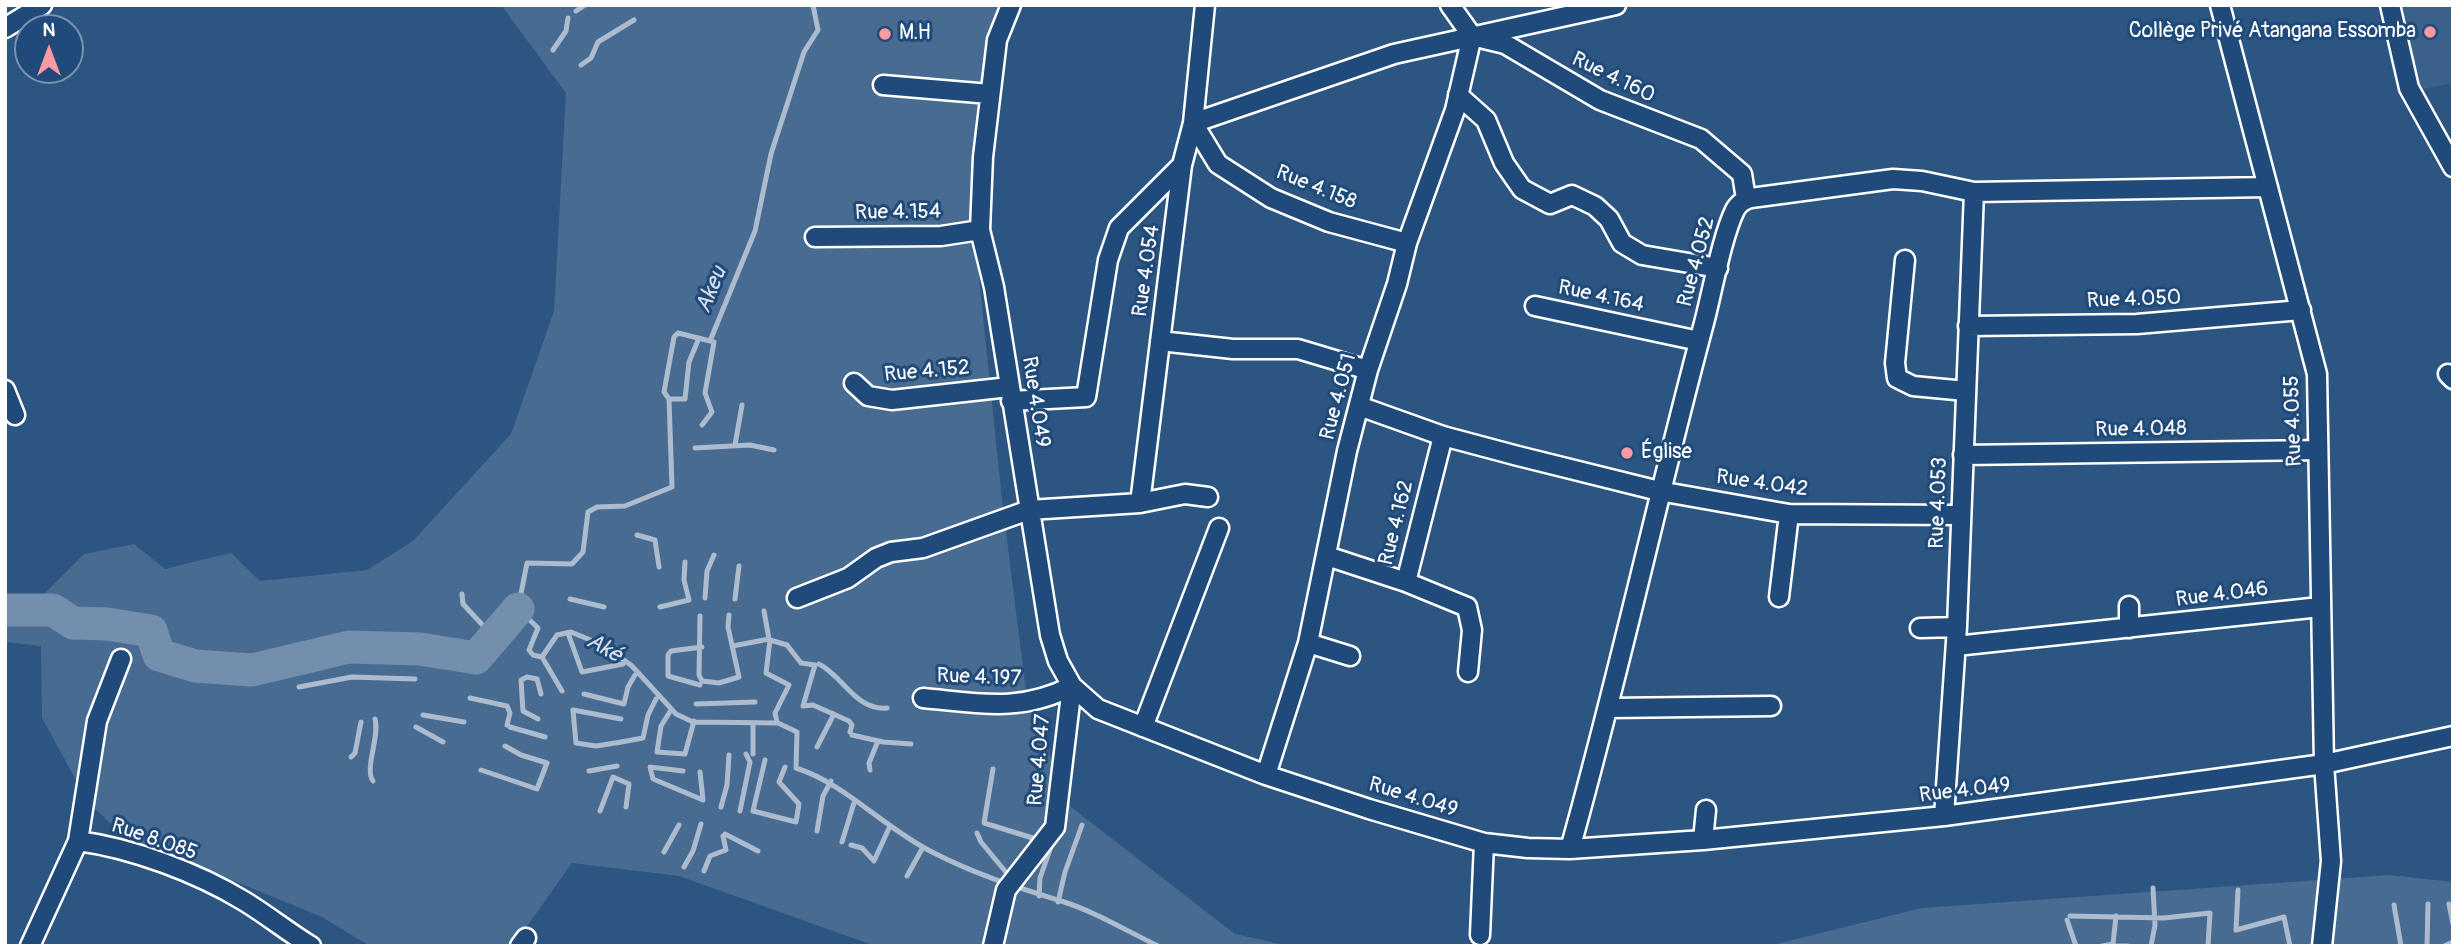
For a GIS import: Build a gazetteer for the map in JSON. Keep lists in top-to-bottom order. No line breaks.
{"streets":{"street":["Rue 4.160","Rue 4.158","Rue 4.154","Rue 4.052","Rue 4.054","Rue 4.164","Rue 4.050","Rue 4.152","Rue 4.051","Rue 4.049","Rue 4.055","Rue 4.048","Rue 4.042","Rue 4.053","Rue 4.162","Rue 4.046","Rue 4.197","Rue 4.047","Rue 8.085"]},"crossings":[["Rue 4.160","Rue 4.052"],["Rue 4.160","Rue 4.051"],["Rue 4.158","Rue 4.054"],["Rue 4.158","Rue 4.051"],["Rue 4.154","Rue 4.049"],["Rue 4.052","Rue 4.164"],["Rue 4.052","Rue 4.049"],["Rue 4.052","Rue 4.042"],["Rue 4.054","Rue 4.152"],["Rue 4.050","Rue 4.055"],["Rue 4.050","Rue 4.053"],["Rue 4.152","Rue 4.049"],["Rue 4.051","Rue 4.049"],["Rue 4.051","Rue 4.042"],["Rue 4.051","Rue 4.162"],["Rue 4.049","Rue 4.055"],["Rue 4.049","Rue 4.053"],["Rue 4.049","Rue 4.197"],["Rue 4.049","Rue 4.047"],["Rue 4.055","Rue 4.048"],["Rue 4.055","Rue 4.046"],["Rue 4.048","Rue 4.053"],["Rue 4.042","Rue 4.053"],["Rue 4.042","Rue 4.162"],["Rue 4.053","Rue 4.046"],["Rue 4.197","Rue 4.047"]],"water":["Akeu","Aké"],"places":["Collège Privé Atangana Essomba","M.H","Église"],"north":"top"}
